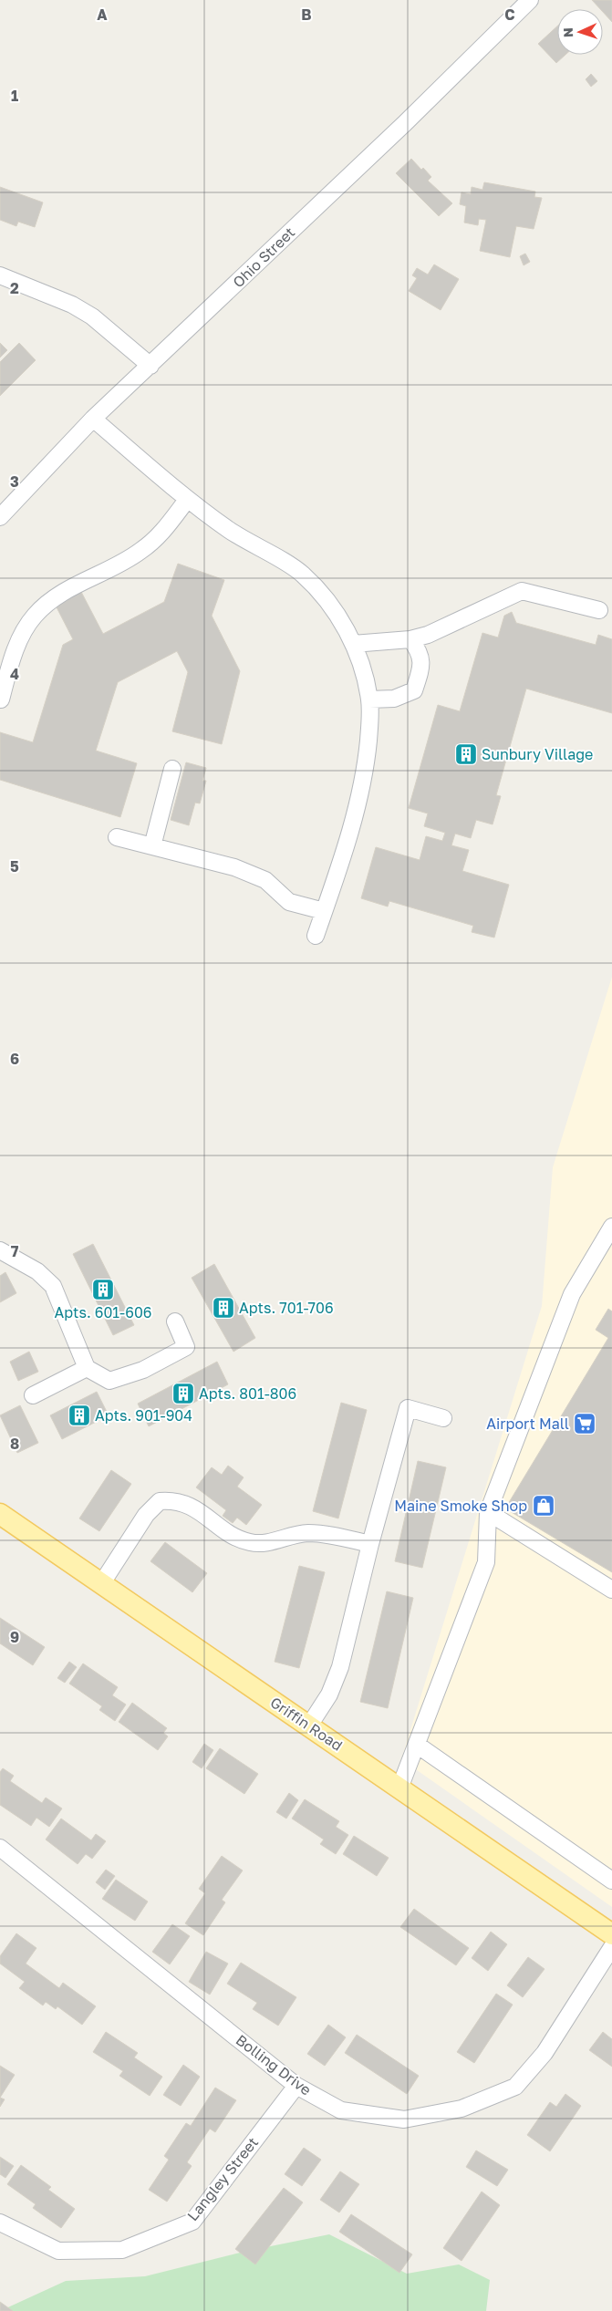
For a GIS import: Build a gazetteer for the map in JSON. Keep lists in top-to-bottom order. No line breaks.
{"streets":{"main road":["Griffin Road"],"street":["Ohio Street","Bolling Drive","Langley Street"]},"crossings":[["Bolling Drive","Langley Street"]],"places":{"building":["Sunbury Village","Apts. 601-606","Apts. 701-706","Apts. 801-806","Apts. 901-904"],"supermarket":["Airport Mall"],"shop":["Maine Smoke Shop"]},"north":"left","grid":{"columns":["A","B","C"],"rows":["1","2","3","4","5","6","7","8","9"]}}
